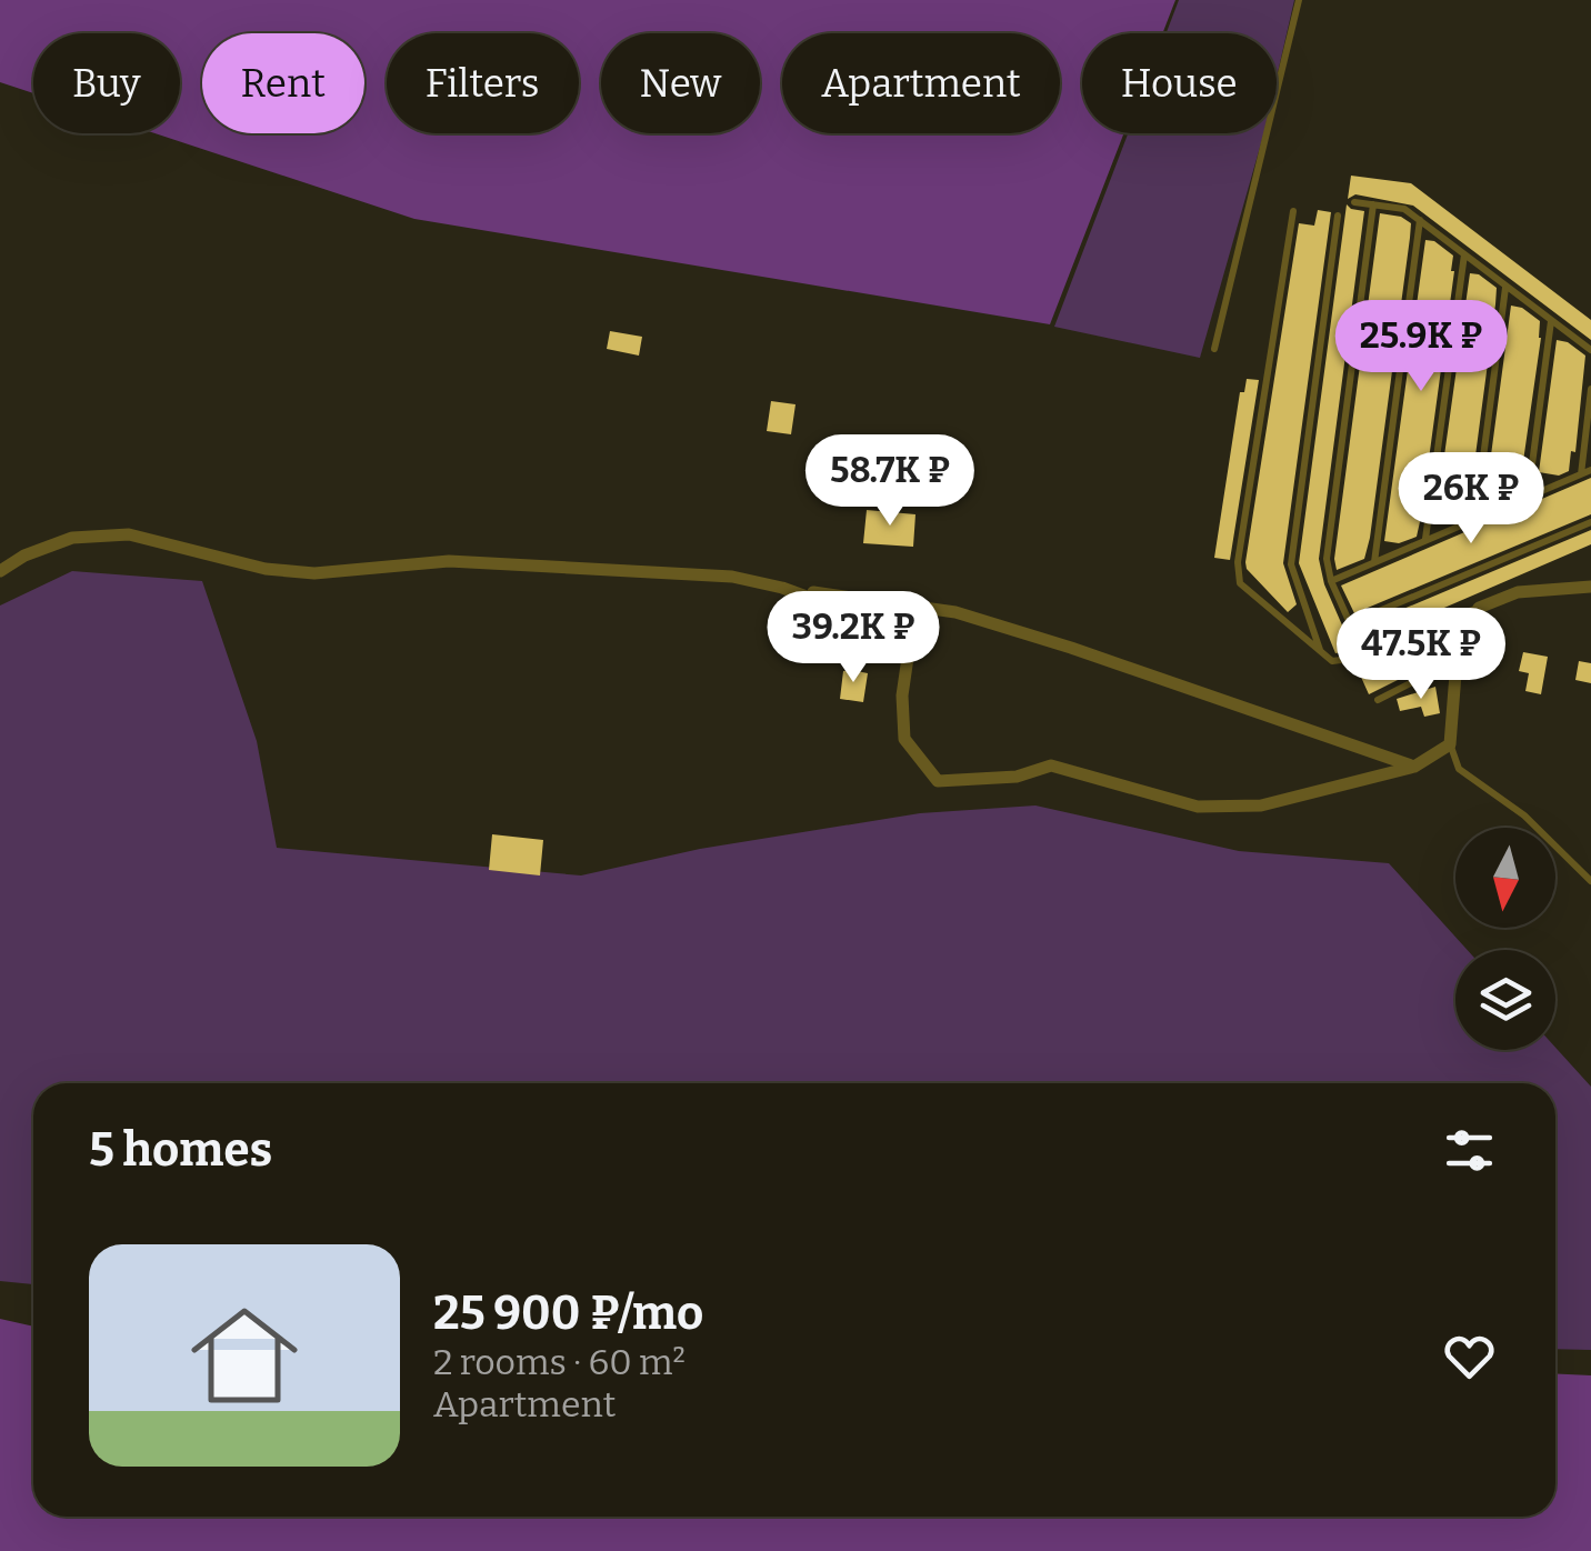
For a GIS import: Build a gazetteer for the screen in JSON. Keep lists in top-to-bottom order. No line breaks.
{"north":"bottom","page":{"chip":["Buy","Rent","Filters","New","Apartment","House"],"price":["25.9K ₽","58.7K ₽","26K ₽","39.2K ₽","47.5K ₽"],"heading":"5 homes","list":[{"name":"25 900 ₽/mo","note":"2 rooms · 60 m² · Apartment"}]}}
